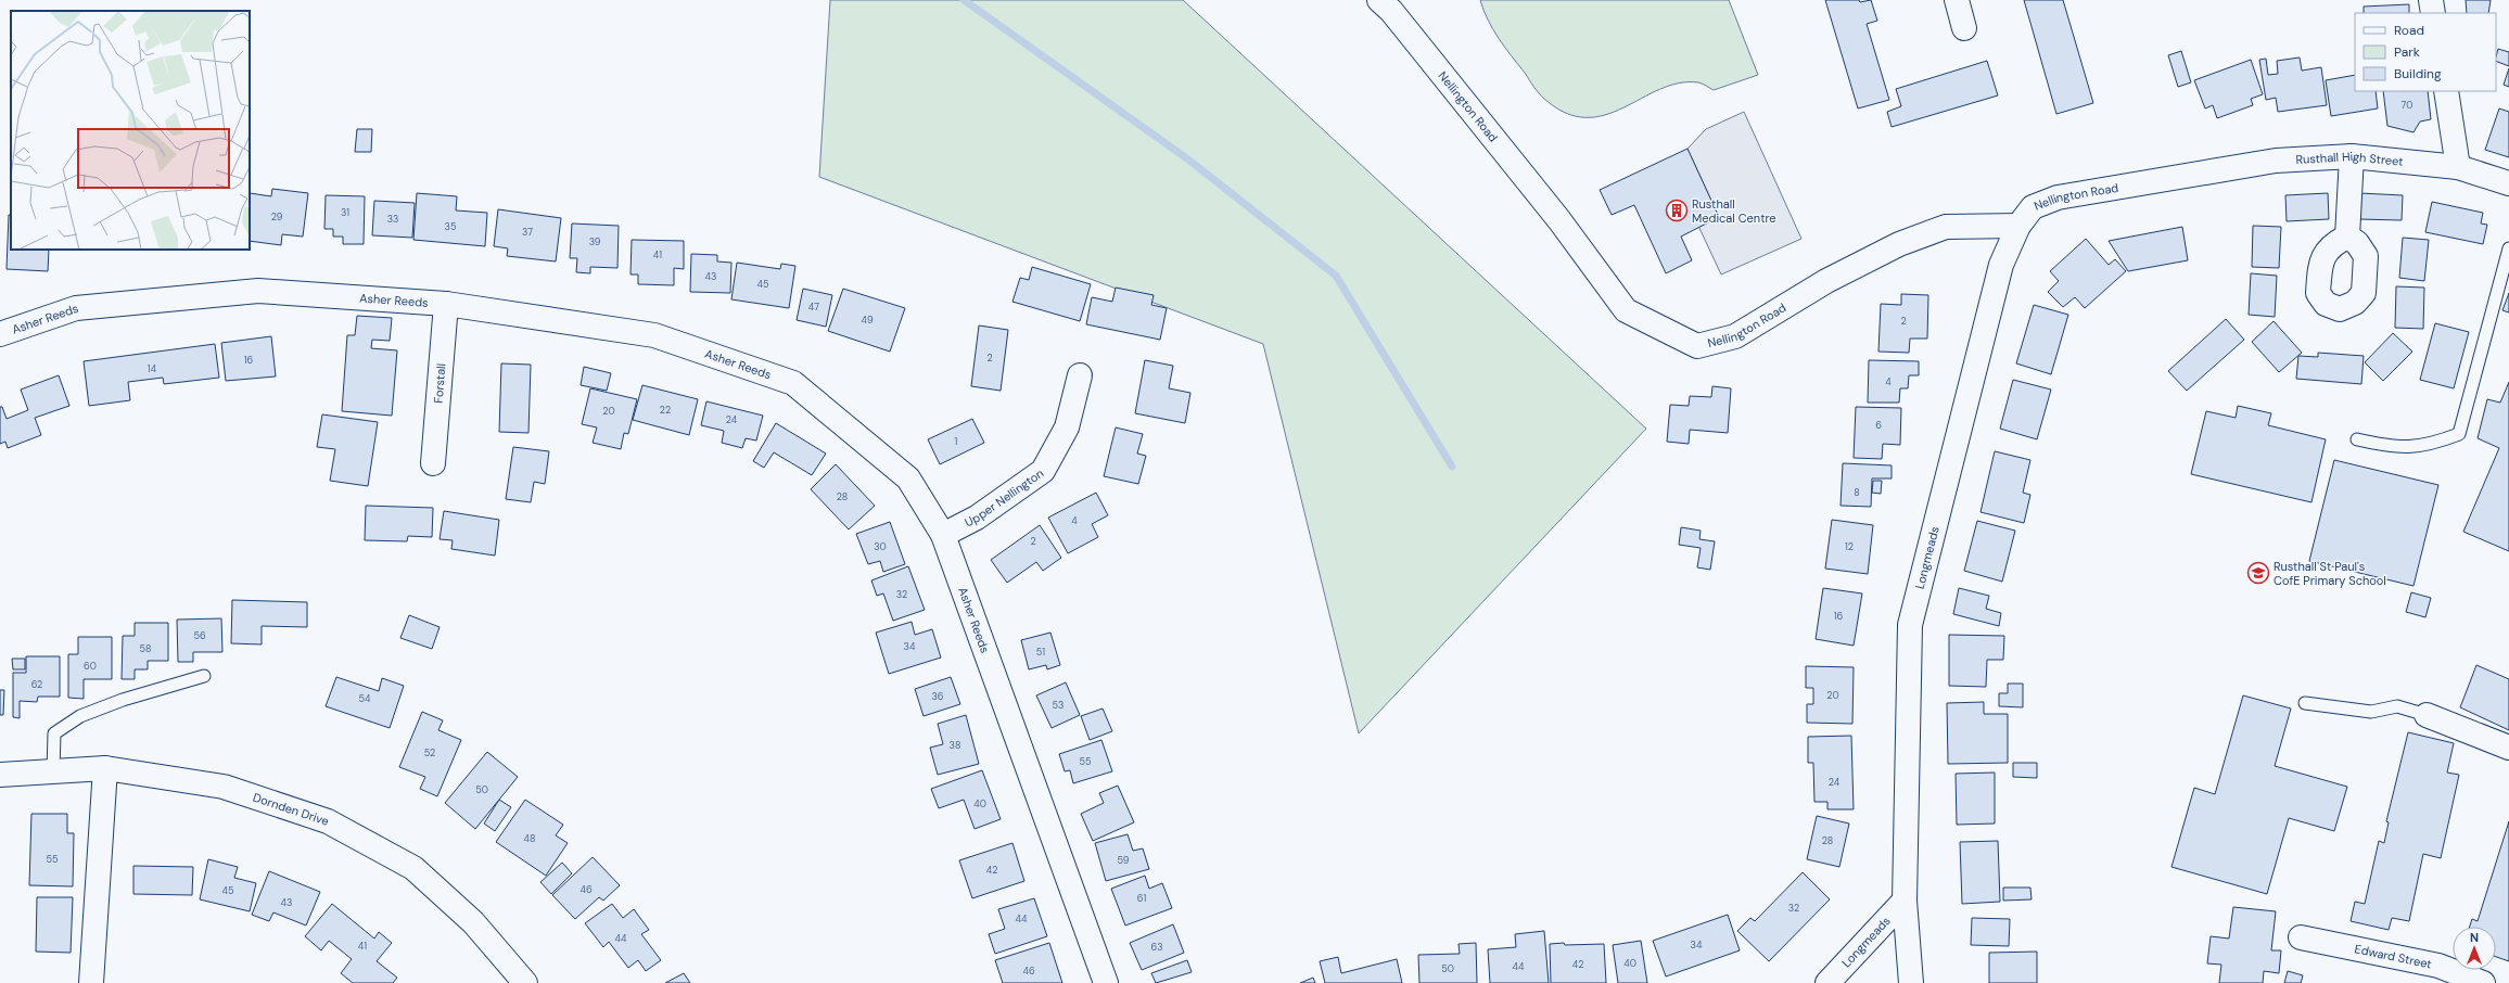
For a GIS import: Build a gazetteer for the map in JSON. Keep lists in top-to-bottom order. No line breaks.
{"streets":{"street":["Nellington Road","Rusthall High Street","Asher Reeds","Forstall","Upper Nellington","Longmeads","Dornden Drive","Edward Street"]},"crossings":[["Nellington Road","Rusthall High Street"],["Nellington Road","Longmeads"],["Asher Reeds","Forstall"],["Asher Reeds","Upper Nellington"]],"places":{"building":["Rusthall Medical Centre"],"school or university":["Rusthall St Paul's CofE Primary School"]},"house_numbers":["70","31","29","33","35","37","39","41","43","45","47","49","2","2","16","14","4","22","20","24","6","1","8","28","4","2","30","12","32","16","56","34","58","51","60","62","20","36","54","53","38","52","55","24","50","40","48","28","55","59","42","46","45","61","43","32","44","44","34","41","63","40","42","44","50","46"],"legend":["Road","Park","Building"],"north":"top"}
